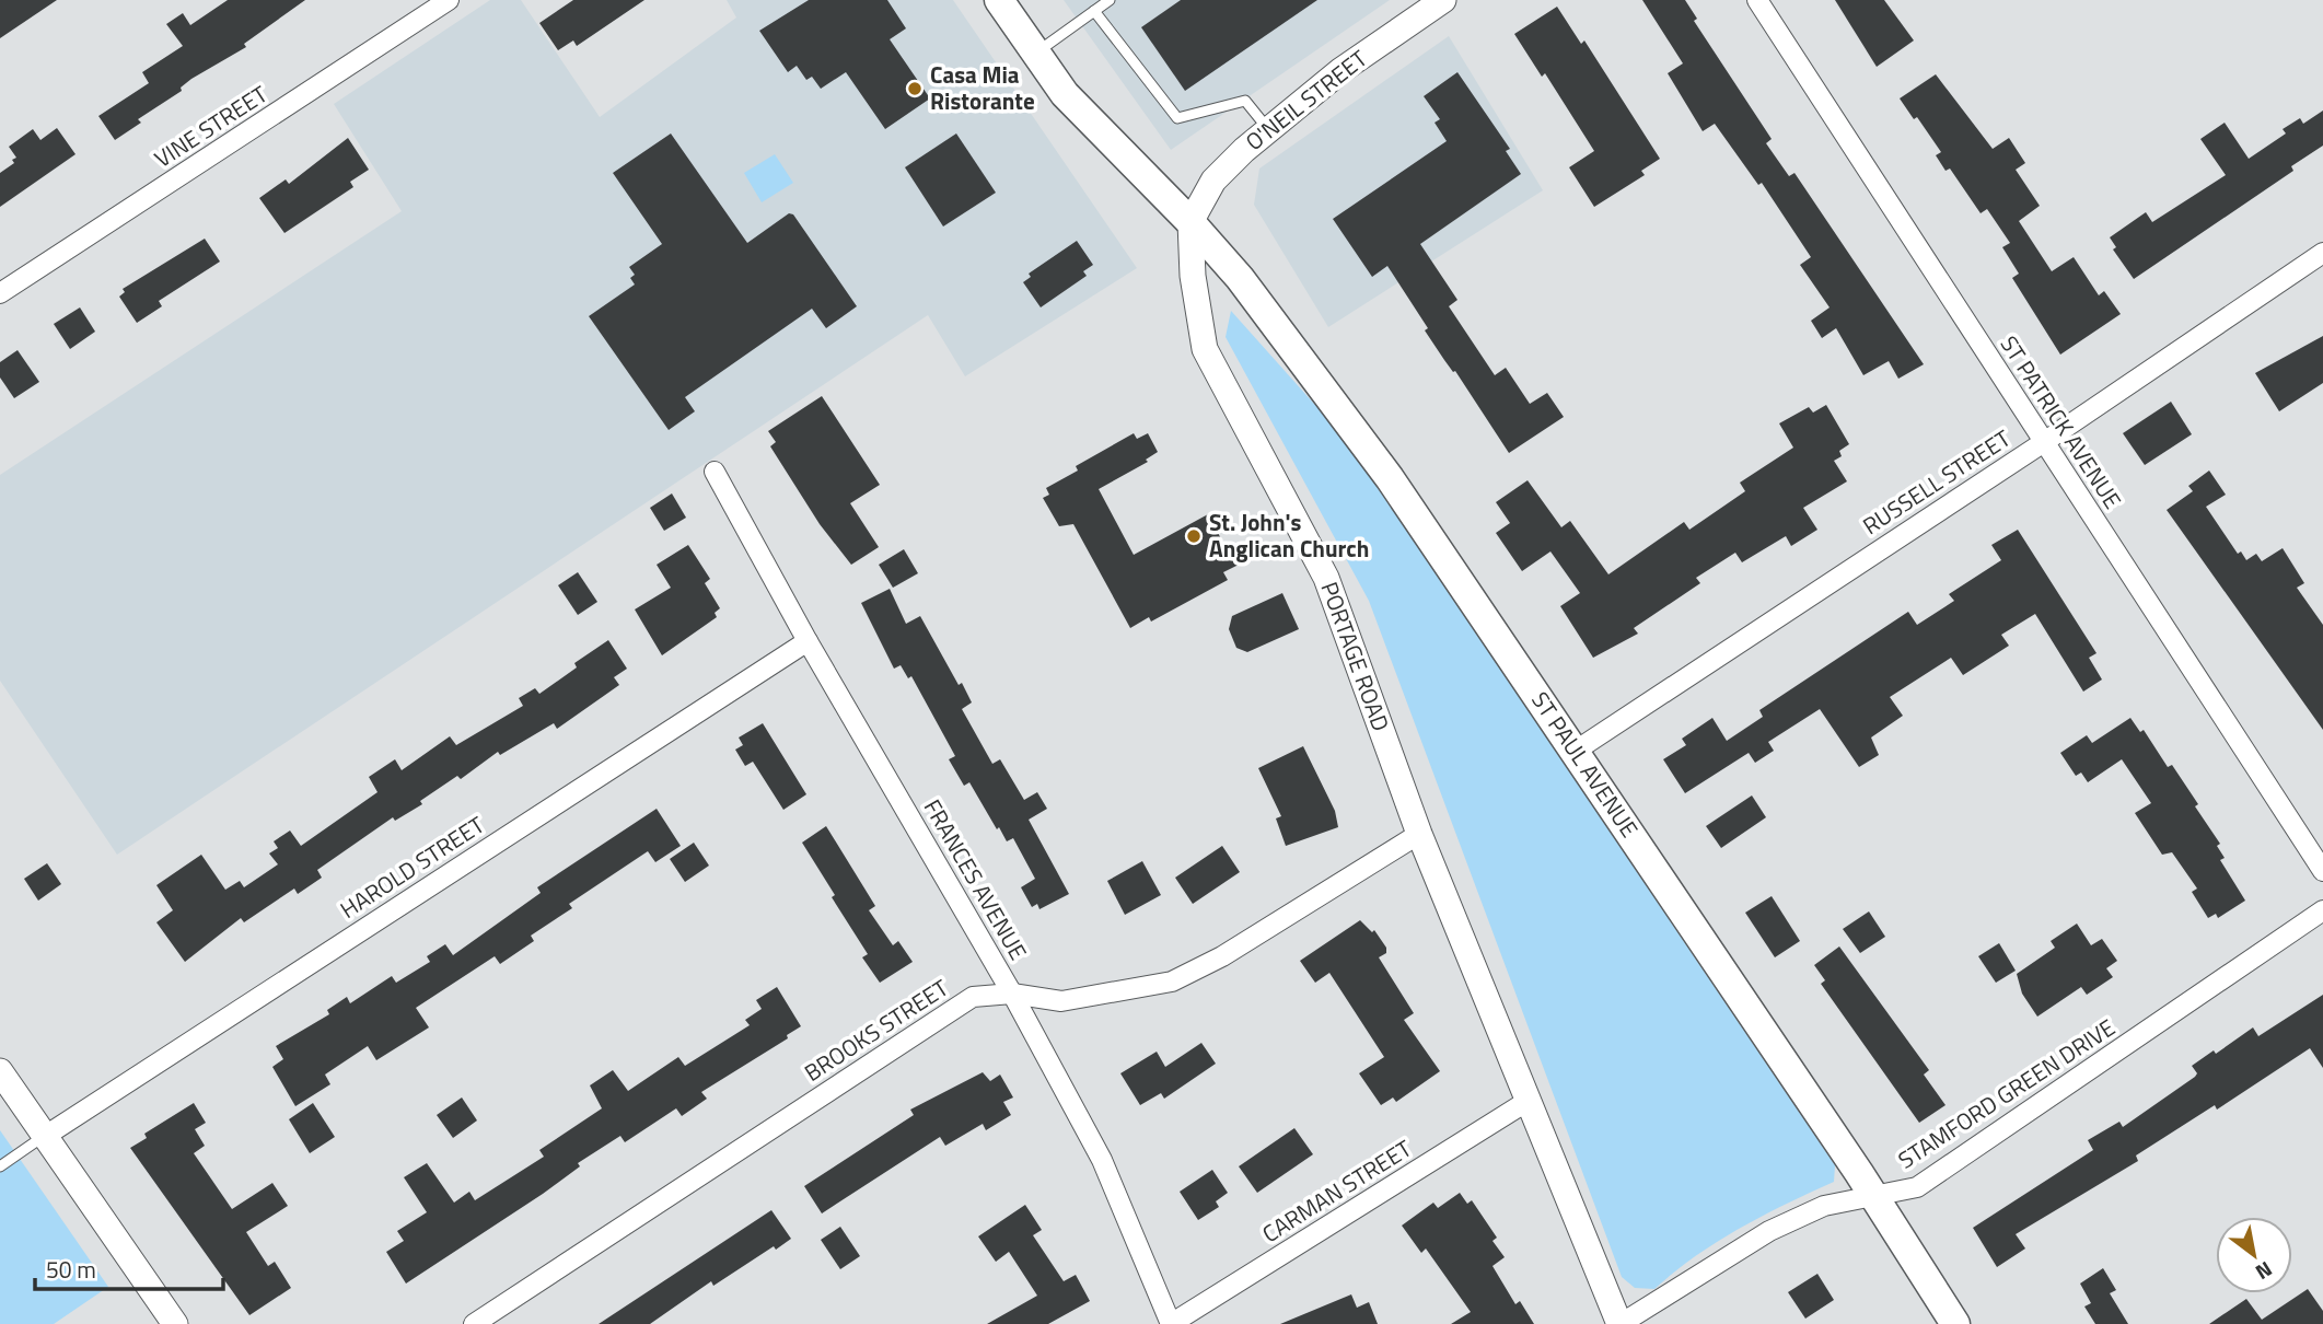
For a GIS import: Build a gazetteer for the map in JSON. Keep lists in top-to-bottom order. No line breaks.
{"streets":{"main road":["ST PAUL AVENUE"],"street":["O'NEIL STREET","VINE STREET","ST PATRICK AVENUE","RUSSELL STREET","PORTAGE ROAD","HAROLD STREET","FRANCES AVENUE","BROOKS STREET","STAMFORD GREEN DRIVE","CARMAN STREET"]},"crossings":[["O'NEIL STREET","PORTAGE ROAD"],["O'NEIL STREET","ST PAUL AVENUE"],["ST PATRICK AVENUE","RUSSELL STREET"],["RUSSELL STREET","ST PAUL AVENUE"],["PORTAGE ROAD","ST PAUL AVENUE"],["PORTAGE ROAD","BROOKS STREET"],["PORTAGE ROAD","STAMFORD GREEN DRIVE"],["PORTAGE ROAD","CARMAN STREET"],["ST PAUL AVENUE","STAMFORD GREEN DRIVE"],["HAROLD STREET","FRANCES AVENUE"],["FRANCES AVENUE","BROOKS STREET"],["FRANCES AVENUE","CARMAN STREET"]],"places":["Casa Mia Ristorante","St. John's Anglican Church"],"scale_bar":"50 m","north":"bottom right"}
